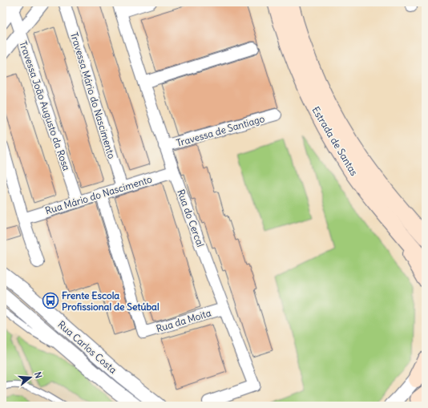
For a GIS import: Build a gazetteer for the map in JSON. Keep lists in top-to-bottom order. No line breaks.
{"streets":{"main road":["Estrada de Santas"],"street":["Travessa Mário do Nascimento","Travessa João Augusto da Rosa","Travessa de Santiago","Rua Mário do Nascimento","Rua do Cercal","Rua da Moita","Rua Carlos Costa"]},"crossings":[["Travessa Mário do Nascimento","Rua Mário do Nascimento"],["Travessa João Augusto da Rosa","Rua Mário do Nascimento"],["Travessa de Santiago","Rua do Cercal"],["Rua Mário do Nascimento","Rua do Cercal"],["Rua Mário do Nascimento","Rua da Moita"],["Rua do Cercal","Rua da Moita"]],"places":{"bus stop":["Frente Escola Profissional de Setúbal"]},"north":"right"}
